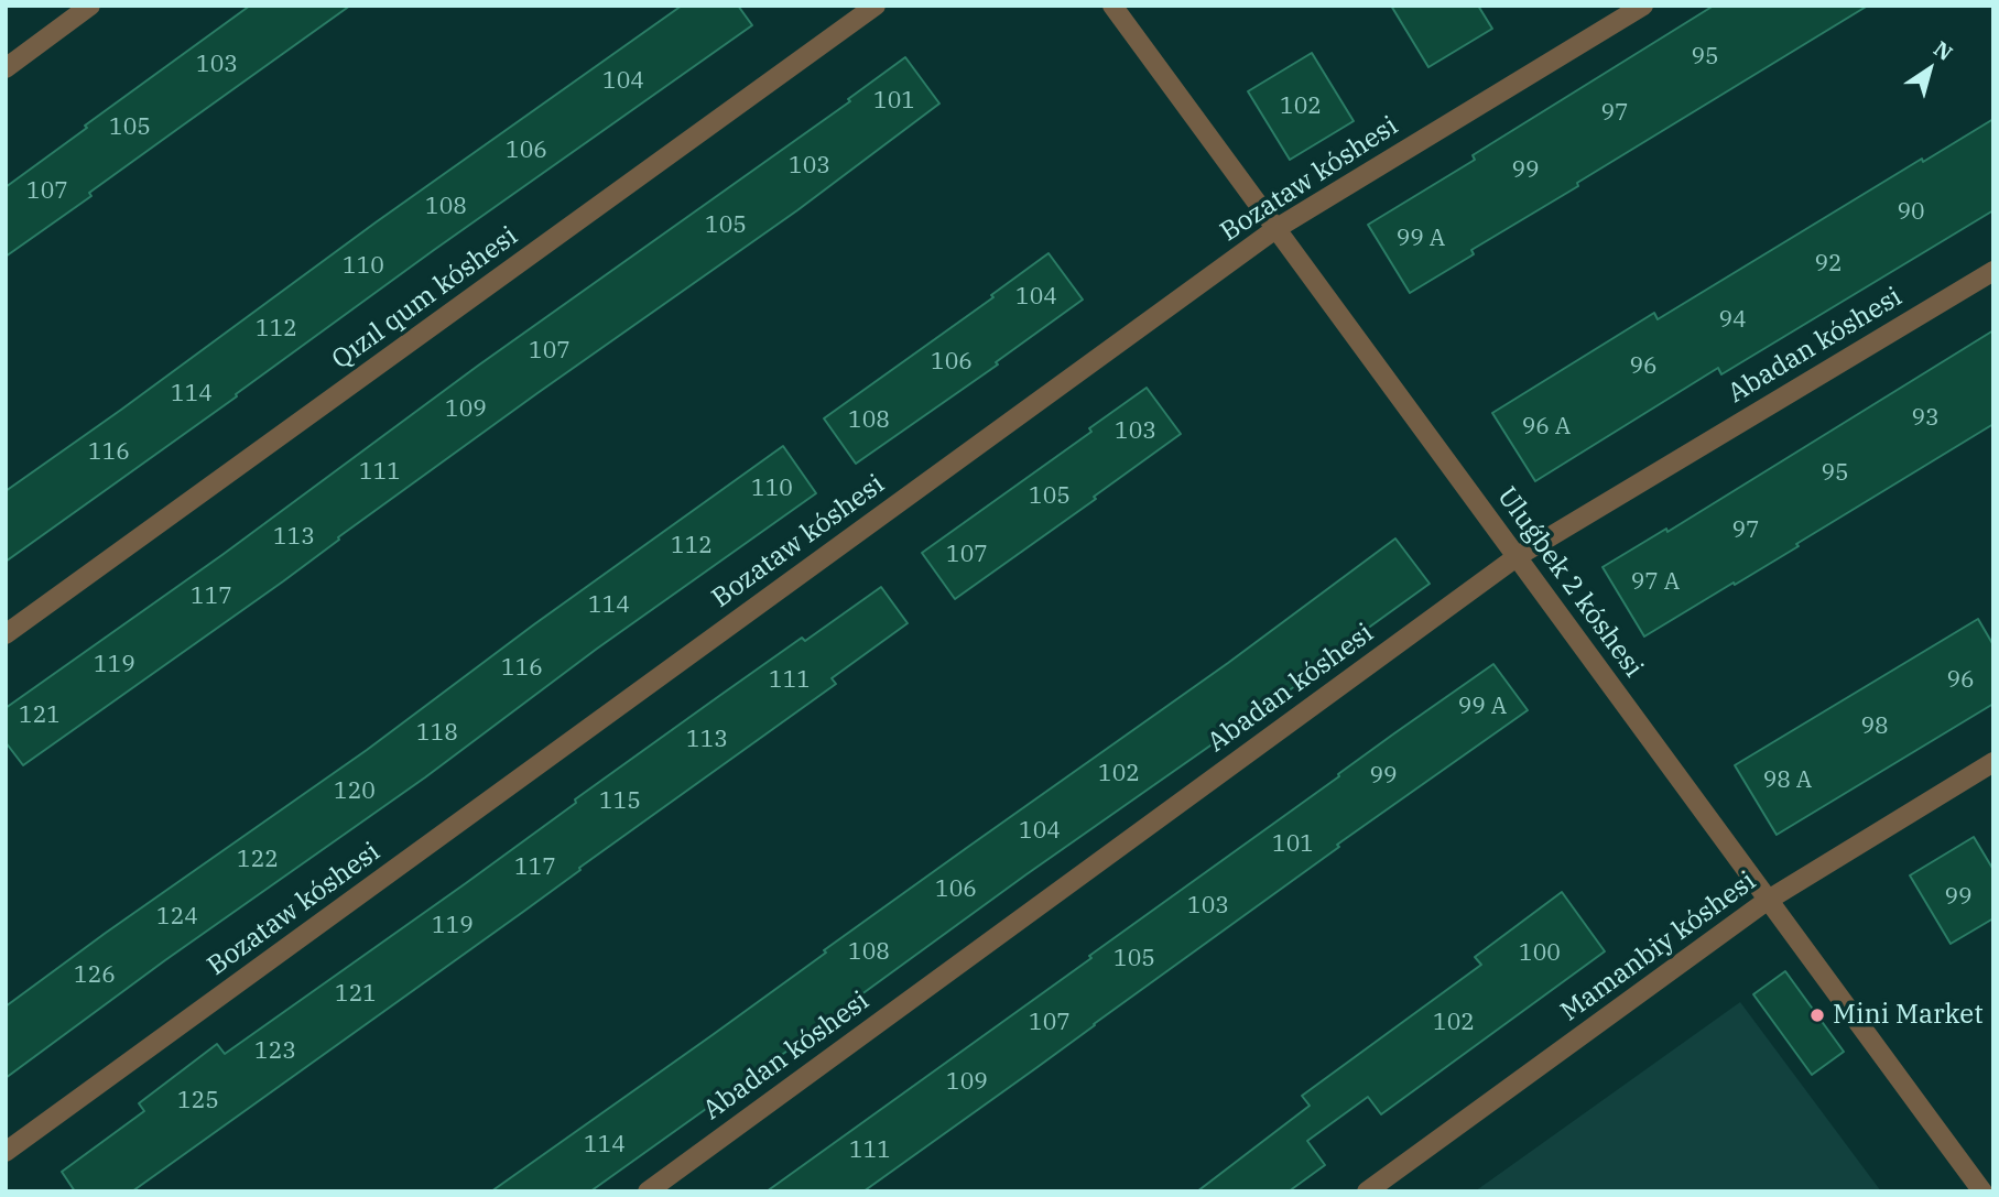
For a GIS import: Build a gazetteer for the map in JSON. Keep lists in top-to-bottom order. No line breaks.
{"streets":{"street":["Bozataw kóshesi","Qızıl qum kóshesi","Abadan kóshesi","Uluǵbek 2 kóshesi","Mamanbiy kóshesi"]},"crossings":[["Bozataw kóshesi","Uluǵbek 2 kóshesi"],["Abadan kóshesi","Uluǵbek 2 kóshesi"],["Uluǵbek 2 kóshesi","Mamanbiy kóshesi"]],"places":["Mini Market"],"house_numbers":["95","103","104","101","102","97","105","106","103","99","107","108","90","105","99 А","92","110","104","94","112","107","106","96","114","109","93","108","96 А","103","116","111","95","110","105","97","113","112","107","97 A","117","114","119","116","111","96","99 А","121","98","118","113","102","99","98 А","120","115","104","101","122","117","106","99","103","124","119","108","100","105","126","121","107","102","123","109","125","114","111"],"north":"top right"}
